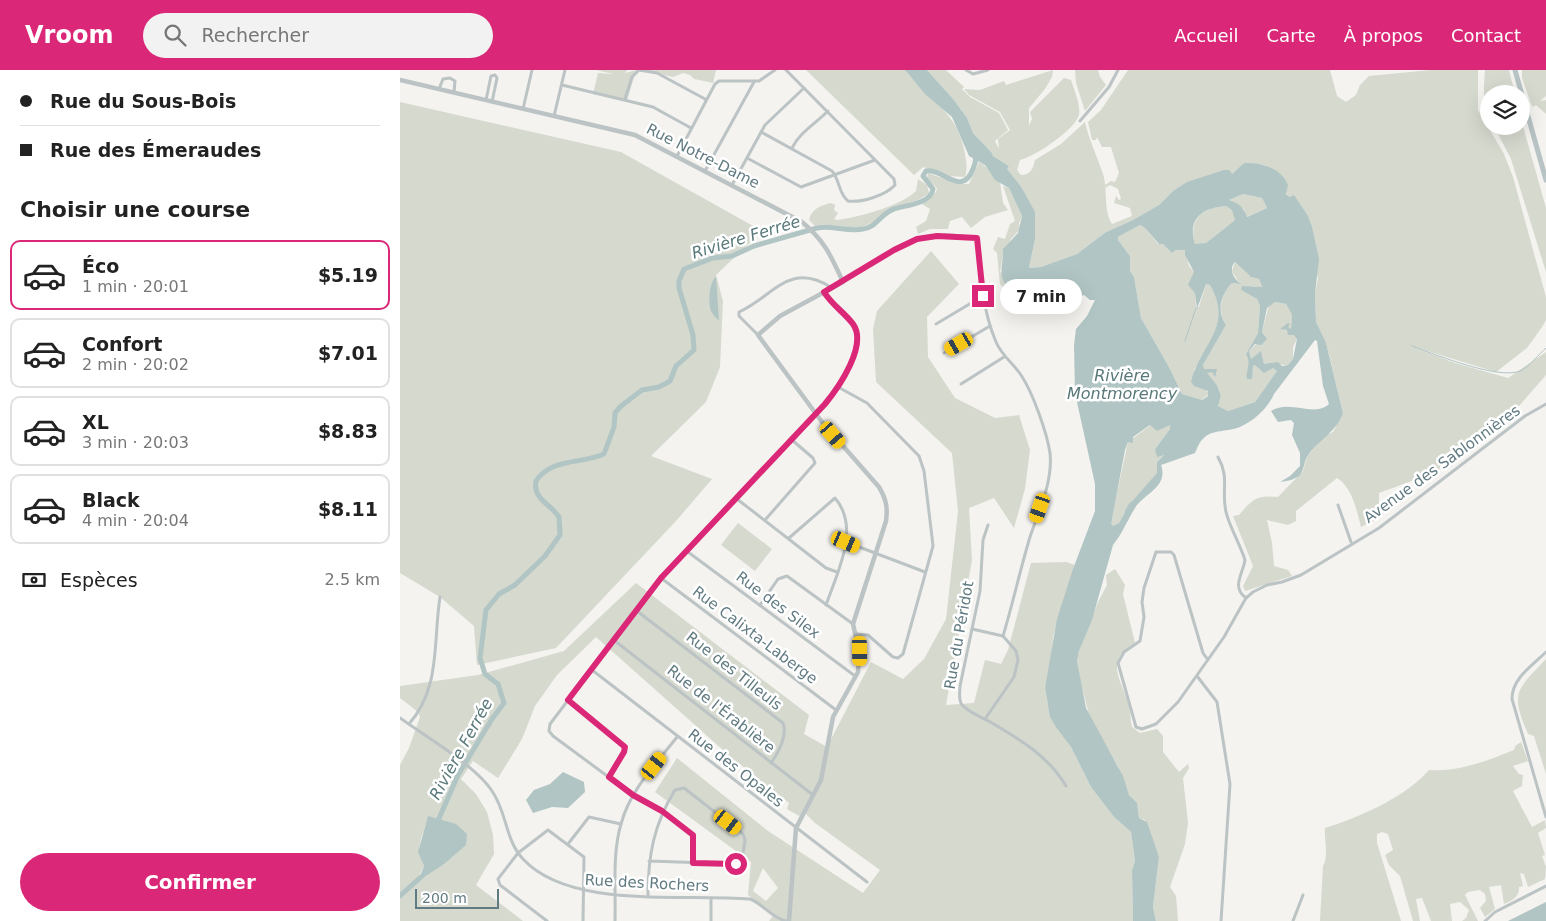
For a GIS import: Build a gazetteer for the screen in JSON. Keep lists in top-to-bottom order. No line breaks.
{"streets":{"street":["Rue Notre-Dame","Avenue des Sablonnières","Rue des Silex","Rue Calixta-Laberge","Rue du Péridot","Rue des Tilleuls","Rue de l'Érablière","Rue des Opales","Rue des Rochers"]},"crossings":[["Rue des Tilleuls","Rue de l'Érablière"]],"water":["Rivière Ferrée","Rivière Montmorency"],"scale_bar":"200 m","page":{"header":"Vroom","search":"Rechercher","nav":["Accueil","Carte","À propos","Contact"],"banner":["Rue du Sous-Bois","Rue des Émeraudes"],"heading":"Choisir une course","list":[{"name":"Éco","note":"1 min · 20:01","value":"$5.19"},{"name":"Confort","note":"2 min · 20:02","value":"$7.01"},{"name":"XL","note":"3 min · 20:03","value":"$8.83"},{"name":"Black","note":"4 min · 20:04","value":"$8.11"}],"bubble":"7 min","pay":["Espèces","2.5 km"],"buttons":"Confirmer","scale":"200 m"}}
